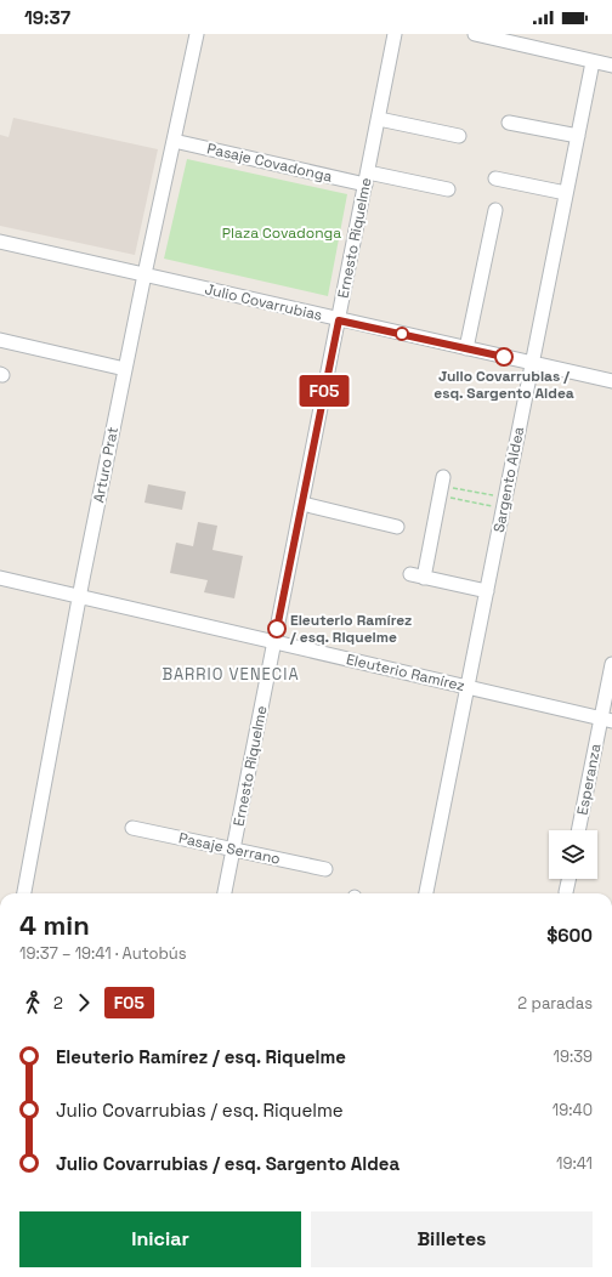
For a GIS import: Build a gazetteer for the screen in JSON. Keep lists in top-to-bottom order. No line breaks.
{"streets":{"street":["Pasaje Covadonga","Ernesto Riquelme","Julio Covarrubias","Arturo Prat","Sargento Aldea","Eleuterio Ramírez","Esperanza","Pasaje Serrano"]},"crossings":[["Pasaje Covadonga","Ernesto Riquelme"],["Pasaje Covadonga","Arturo Prat"],["Ernesto Riquelme","Julio Covarrubias"],["Ernesto Riquelme","Eleuterio Ramírez"],["Ernesto Riquelme","Pasaje Serrano"],["Julio Covarrubias","Arturo Prat"],["Julio Covarrubias","Sargento Aldea"],["Arturo Prat","Eleuterio Ramírez"],["Sargento Aldea","Eleuterio Ramírez"],["Eleuterio Ramírez","Esperanza"]],"districts":["BARRIO VENECIA"],"parks":["Plaza Covadonga"],"places":["Julio Covarrubias / esq. Sargento Aldea","Eleuterio Ramírez / esq. Riquelme"],"lines":["bus line F05"],"page":{"status":"19:37","on_map":"F05","heading":["4 min","19:37 – 19:41 · Autobús","$600"],"legs":["2","F05","2 paradas"],"list":[{"name":"Eleuterio Ramírez / esq. Riquelme","value":"19:39"},{"name":"Julio Covarrubias / esq. Riquelme","value":"19:40"},{"name":"Julio Covarrubias / esq. Sargento Aldea","value":"19:41"}],"buttons":["Iniciar","Billetes"]}}
